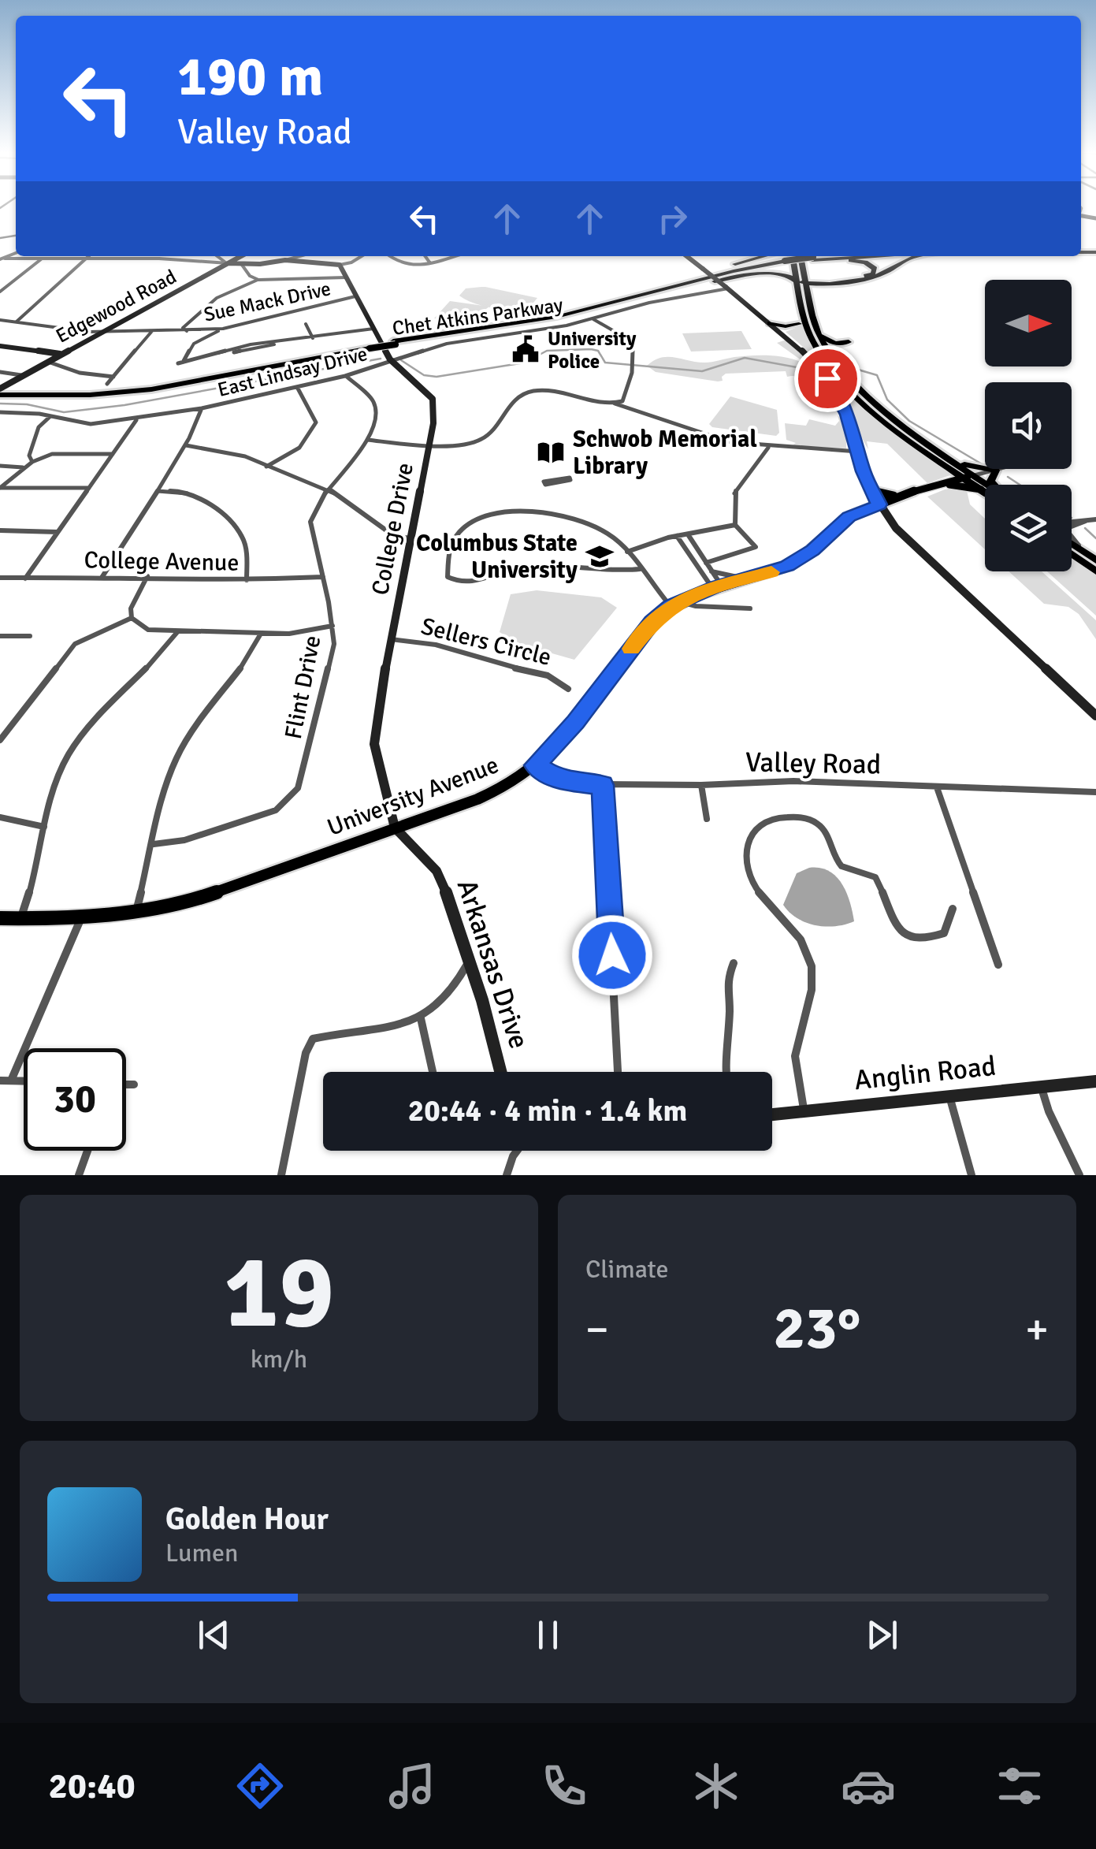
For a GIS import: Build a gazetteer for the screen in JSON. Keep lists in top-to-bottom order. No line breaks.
{"streets":{"highway":["Chet Atkins Parkway"],"main road":["University Avenue"],"street":["Sue Mack Drive","Edgewood Road","East Lindsay Drive","College Drive","College Avenue","Sellers Circle","Flint Drive","Valley Road","Arkansas Drive","Anglin Road"]},"crossings":[["Sue Mack Drive","Edgewood Road"],["Sue Mack Drive","College Drive"],["Edgewood Road","Chet Atkins Parkway"],["East Lindsay Drive","College Drive"],["East Lindsay Drive","Flint Drive"],["College Drive","Sellers Circle"],["College Drive","University Avenue"],["College Drive","Arkansas Drive"],["College Avenue","Flint Drive"],["Valley Road","University Avenue"],["University Avenue","Arkansas Drive"]],"places":{"public building":["University Police"],"library":["Schwob Memorial Library"],"school or university":["Columbus State University"]},"north":"right","page":{"turn":["190 m","Valley Road"],"limit":"30","trip":"20:44 · 4 min · 1.4 km","tile":[["19","km/h"],"Climate"],"heat":["−","23°","+"],"song":["Golden Hour","Lumen"],"tabs":"20:40"}}
